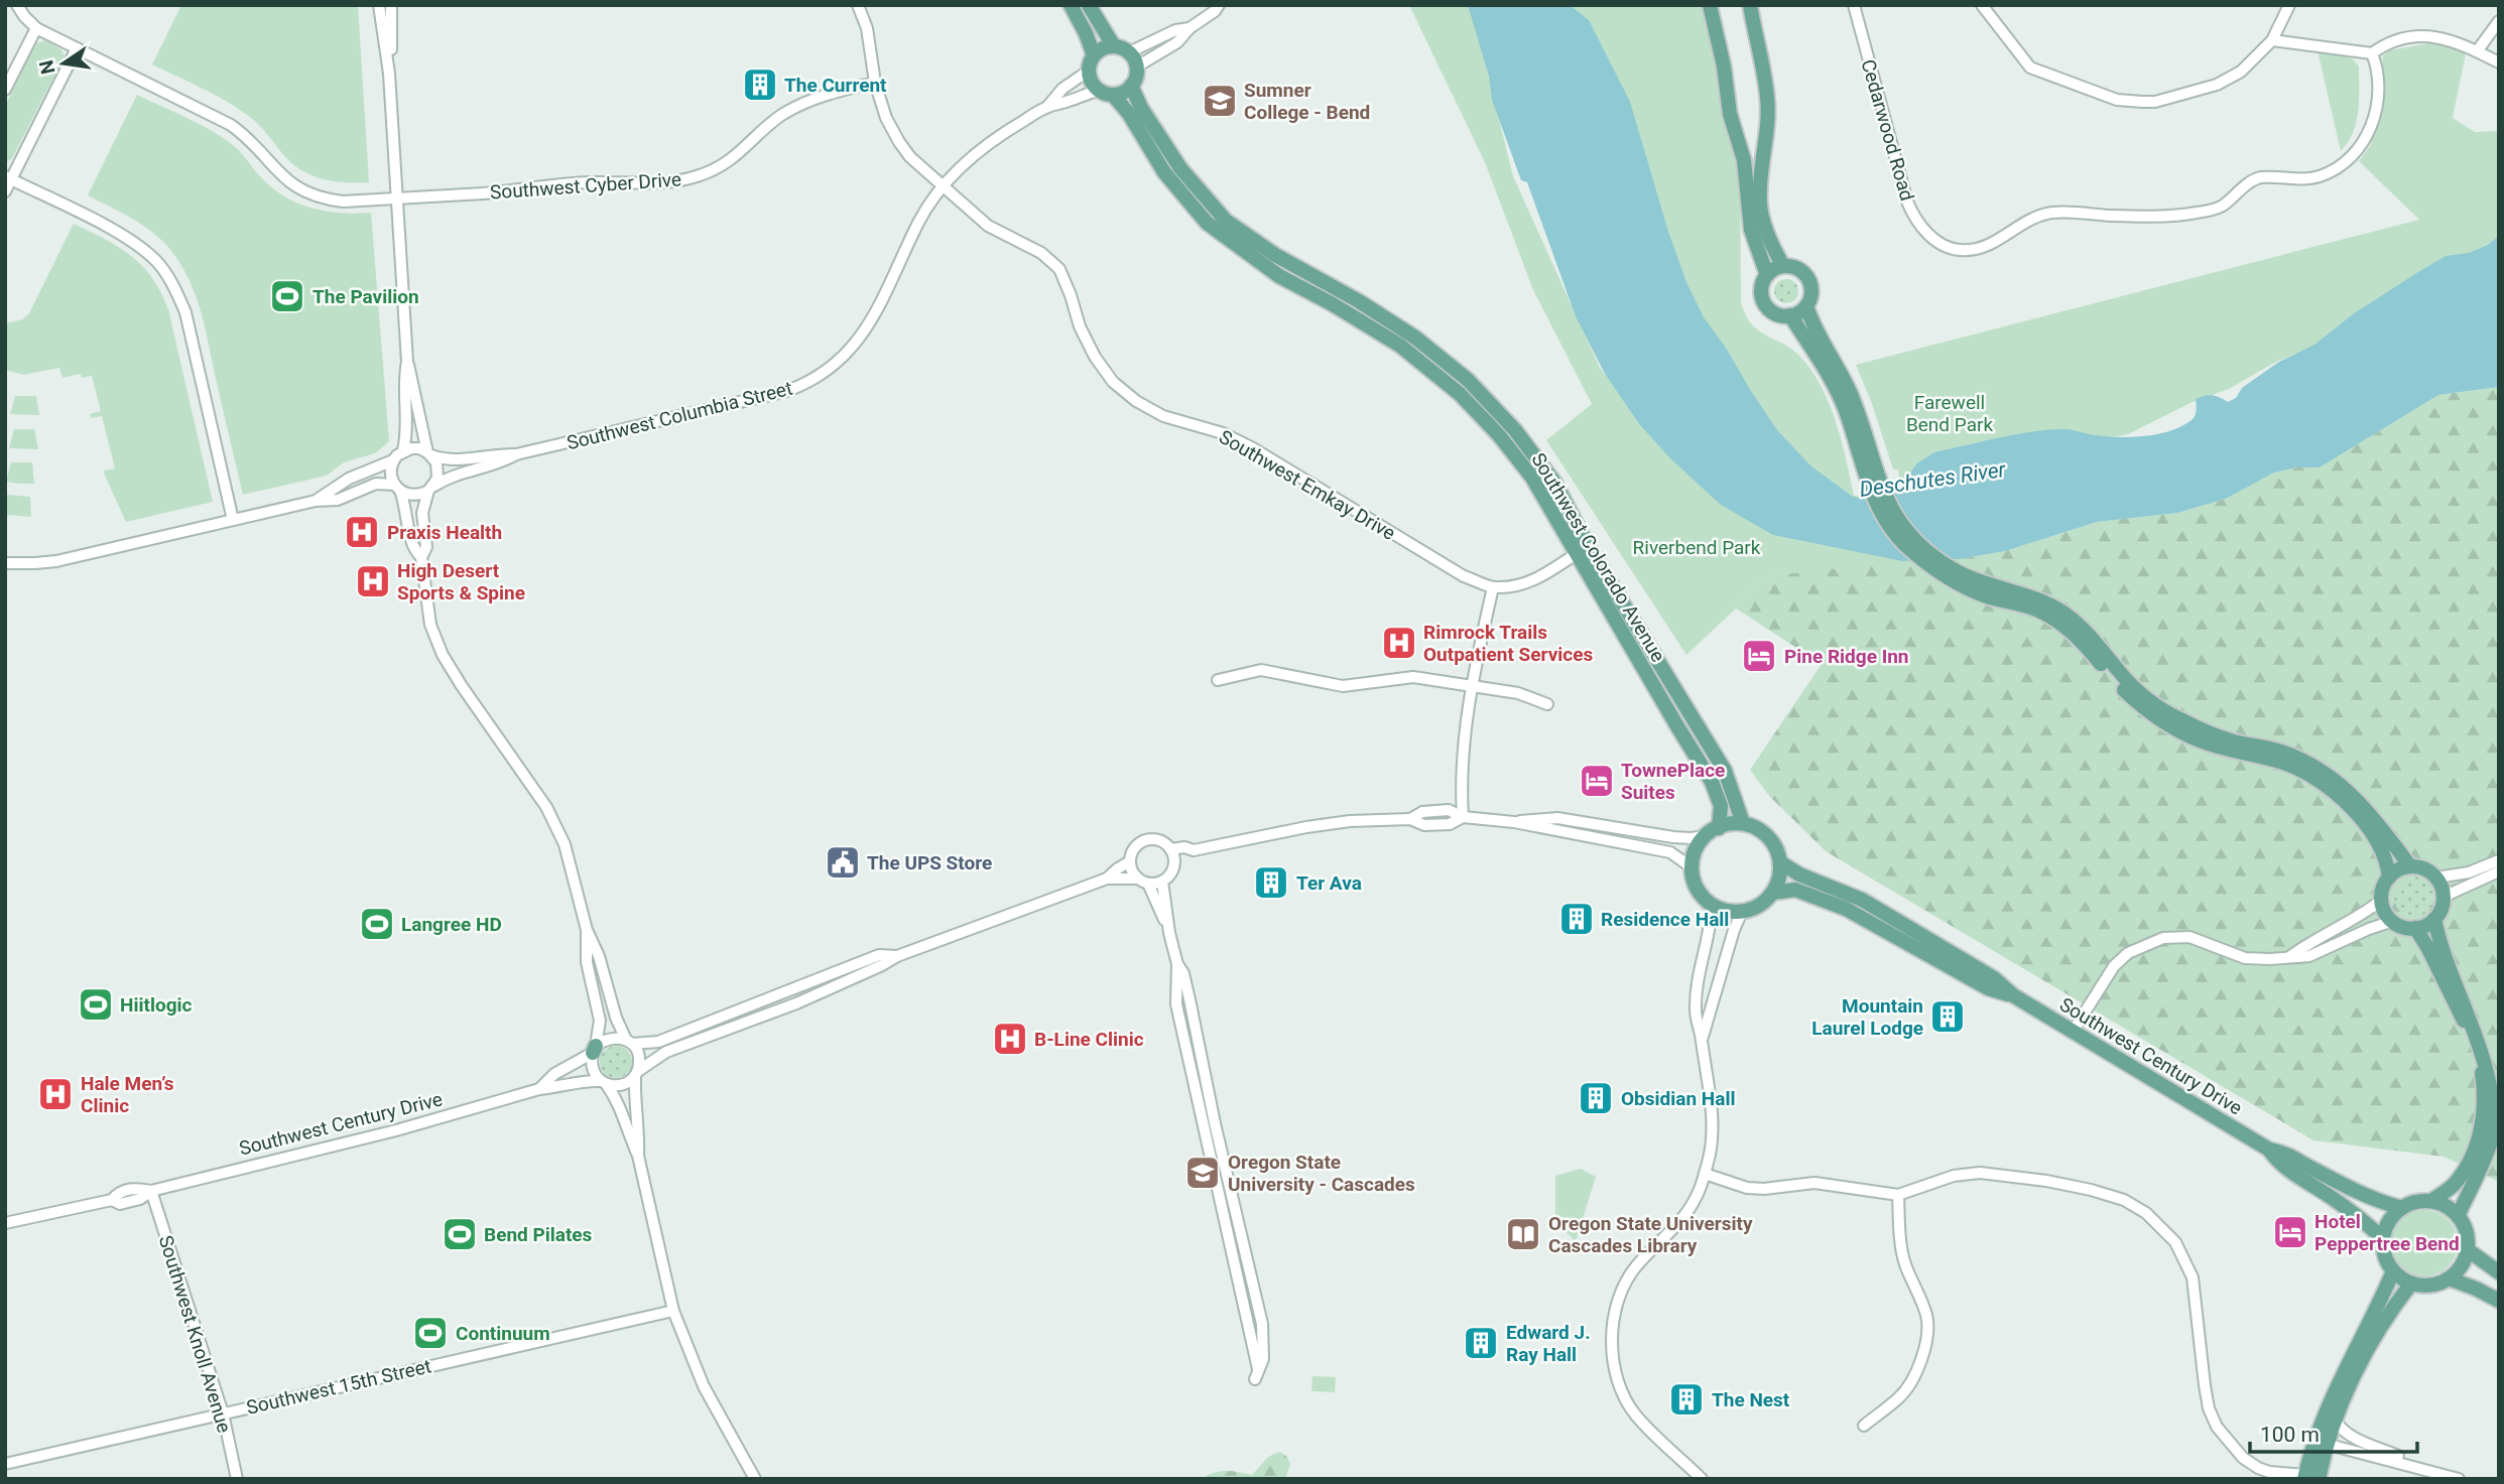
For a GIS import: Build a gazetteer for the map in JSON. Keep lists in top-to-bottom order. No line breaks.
{"streets":{"main road":["Southwest Colorado Avenue","Southwest Century Drive"],"street":["Cedarwood Road","Southwest Cyber Drive","Southwest Columbia Street","Southwest Emkay Drive","Southwest Knoll Avenue","Southwest 15th Street"]},"crossings":[["Southwest Cyber Drive","Southwest Emkay Drive"],["Southwest Columbia Street","Southwest Emkay Drive"],["Southwest Columbia Street","Southwest Colorado Avenue"],["Southwest Colorado Avenue","Southwest Century Drive"],["Southwest Century Drive","Southwest Knoll Avenue"],["Southwest Knoll Avenue","Southwest 15th Street"]],"water":["Deschutes River"],"parks":["Farewell Bend Park","Riverbend Park"],"places":{"building":["The Current","Ter Ava","Residence Hall","Mountain Laurel Lodge","Obsidian Hall","Edward J. Ray Hall","The Nest"],"school or university":["Sumner College - Bend","Oregon State University - Cascades"],"sports":["The Pavilion","Langree HD","Hiitlogic","Bend Pilates","Continuum"],"hospital":["Praxis Health","High Desert Sports & Spine","Rimrock Trails Outpatient Services","B-Line Clinic","Hale Men’s Clinic"],"hotel":["Pine Ridge Inn","TownePlace Suites","Hotel Peppertree Bend"],"public building":["The UPS Store"],"library":["Oregon State University Cascades Library"]},"scale_bar":"100 m","north":"left"}
